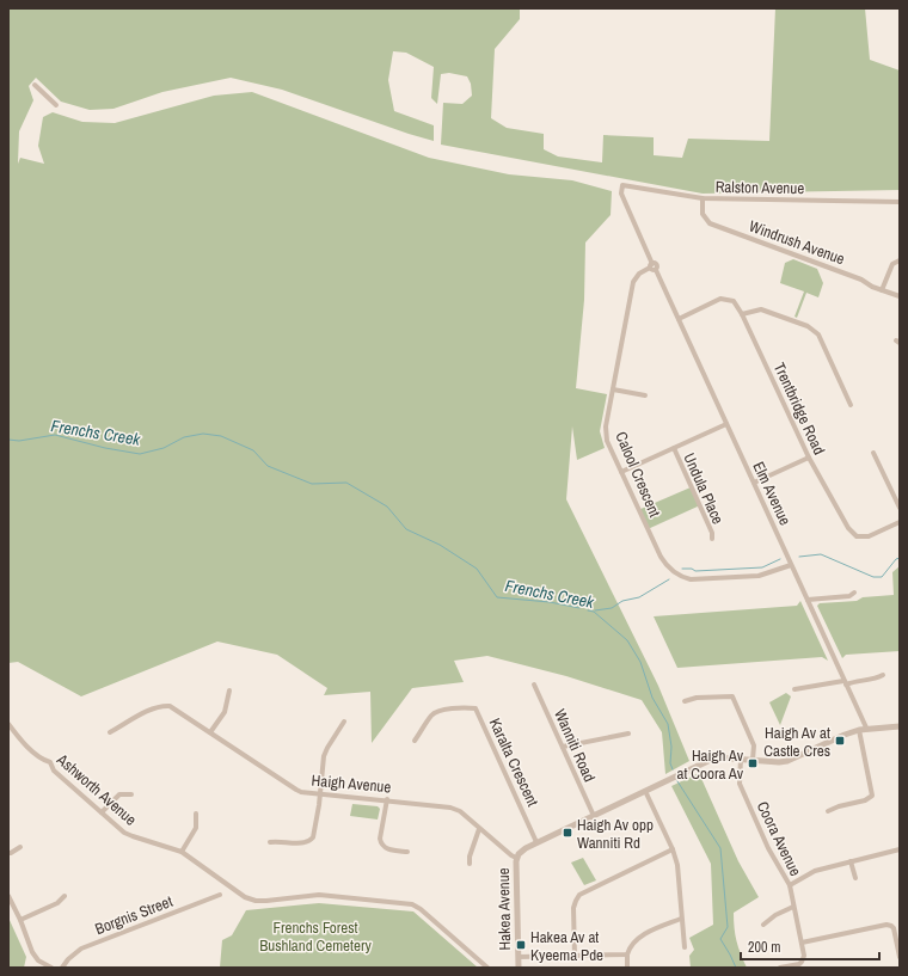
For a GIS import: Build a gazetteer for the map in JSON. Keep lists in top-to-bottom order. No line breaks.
{"streets":{"street":["Ralston Avenue","Windrush Avenue","Trentbridge Road","Calool Crescent","Undula Place","Elm Avenue","Wanniti Road","Karalta Crescent","Haigh Avenue","Ashworth Avenue","Coora Avenue","Hakea Avenue","Borgnis Street"]},"crossings":[["Ralston Avenue","Windrush Avenue"],["Ralston Avenue","Elm Avenue"],["Trentbridge Road","Elm Avenue"],["Calool Crescent","Elm Avenue"],["Karalta Crescent","Hakea Avenue"],["Haigh Avenue","Hakea Avenue"]],"water":["Frenchs Creek"],"parks":["Frenchs Forest Bushland Cemetery"],"places":{"transit":["Haigh Av at Castle Cres","Haigh Av at Coora Av","Haigh Av opp Wanniti Rd","Hakea Av at Kyeema Pde"]},"scale_bar":"200 m"}
